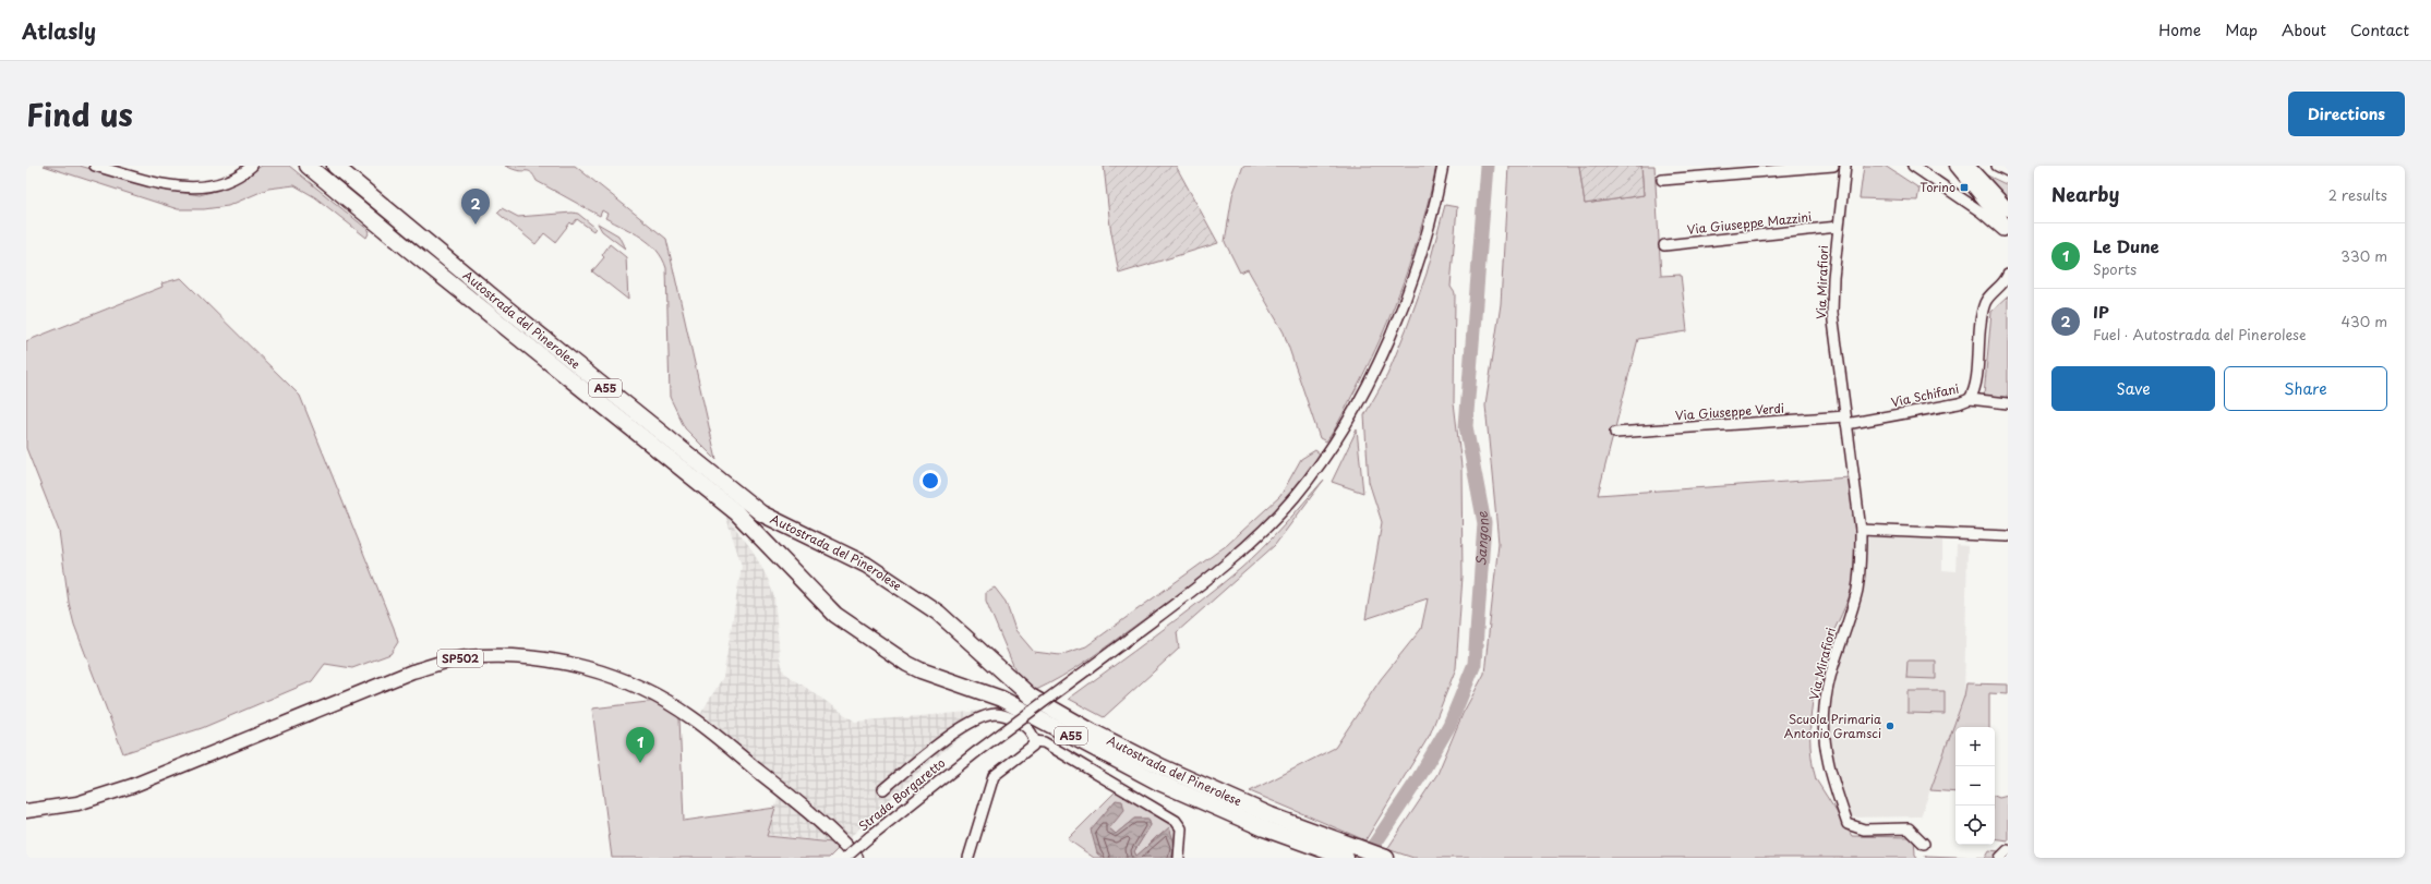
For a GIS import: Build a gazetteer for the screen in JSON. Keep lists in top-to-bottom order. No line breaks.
{"streets":{"highway":["Autostrada del Pinerolese","A55"],"main road":["SP502"],"street":["Via Giuseppe Mazzini","Via Mirafiori","Via Schifani","Via Giuseppe Verdi","Strada Borgaretto"]},"crossings":[["Via Giuseppe Mazzini","Via Mirafiori"],["Via Mirafiori","Via Schifani"],["Via Mirafiori","Via Giuseppe Verdi"],["Via Schifani","Via Giuseppe Verdi"]],"water":["Sangone"],"places":{"transit":["Torino"],"other":["Scuola Primaria Antonio Gramsci"]},"page":{"header":"Atlasly","nav":["Home","Map","About","Contact"],"title":"Find us","buttons":["Directions",["Save","Share"]],"heading":["Nearby","2 results"],"pins":["2","1"],"list":[{"mark":"1","name":"Le Dune","note":"Sports","value":"330 m"},{"mark":"2","name":"IP","note":"Fuel · Autostrada del Pinerolese","value":"430 m"}],"map_buttons":["+","−"]}}
